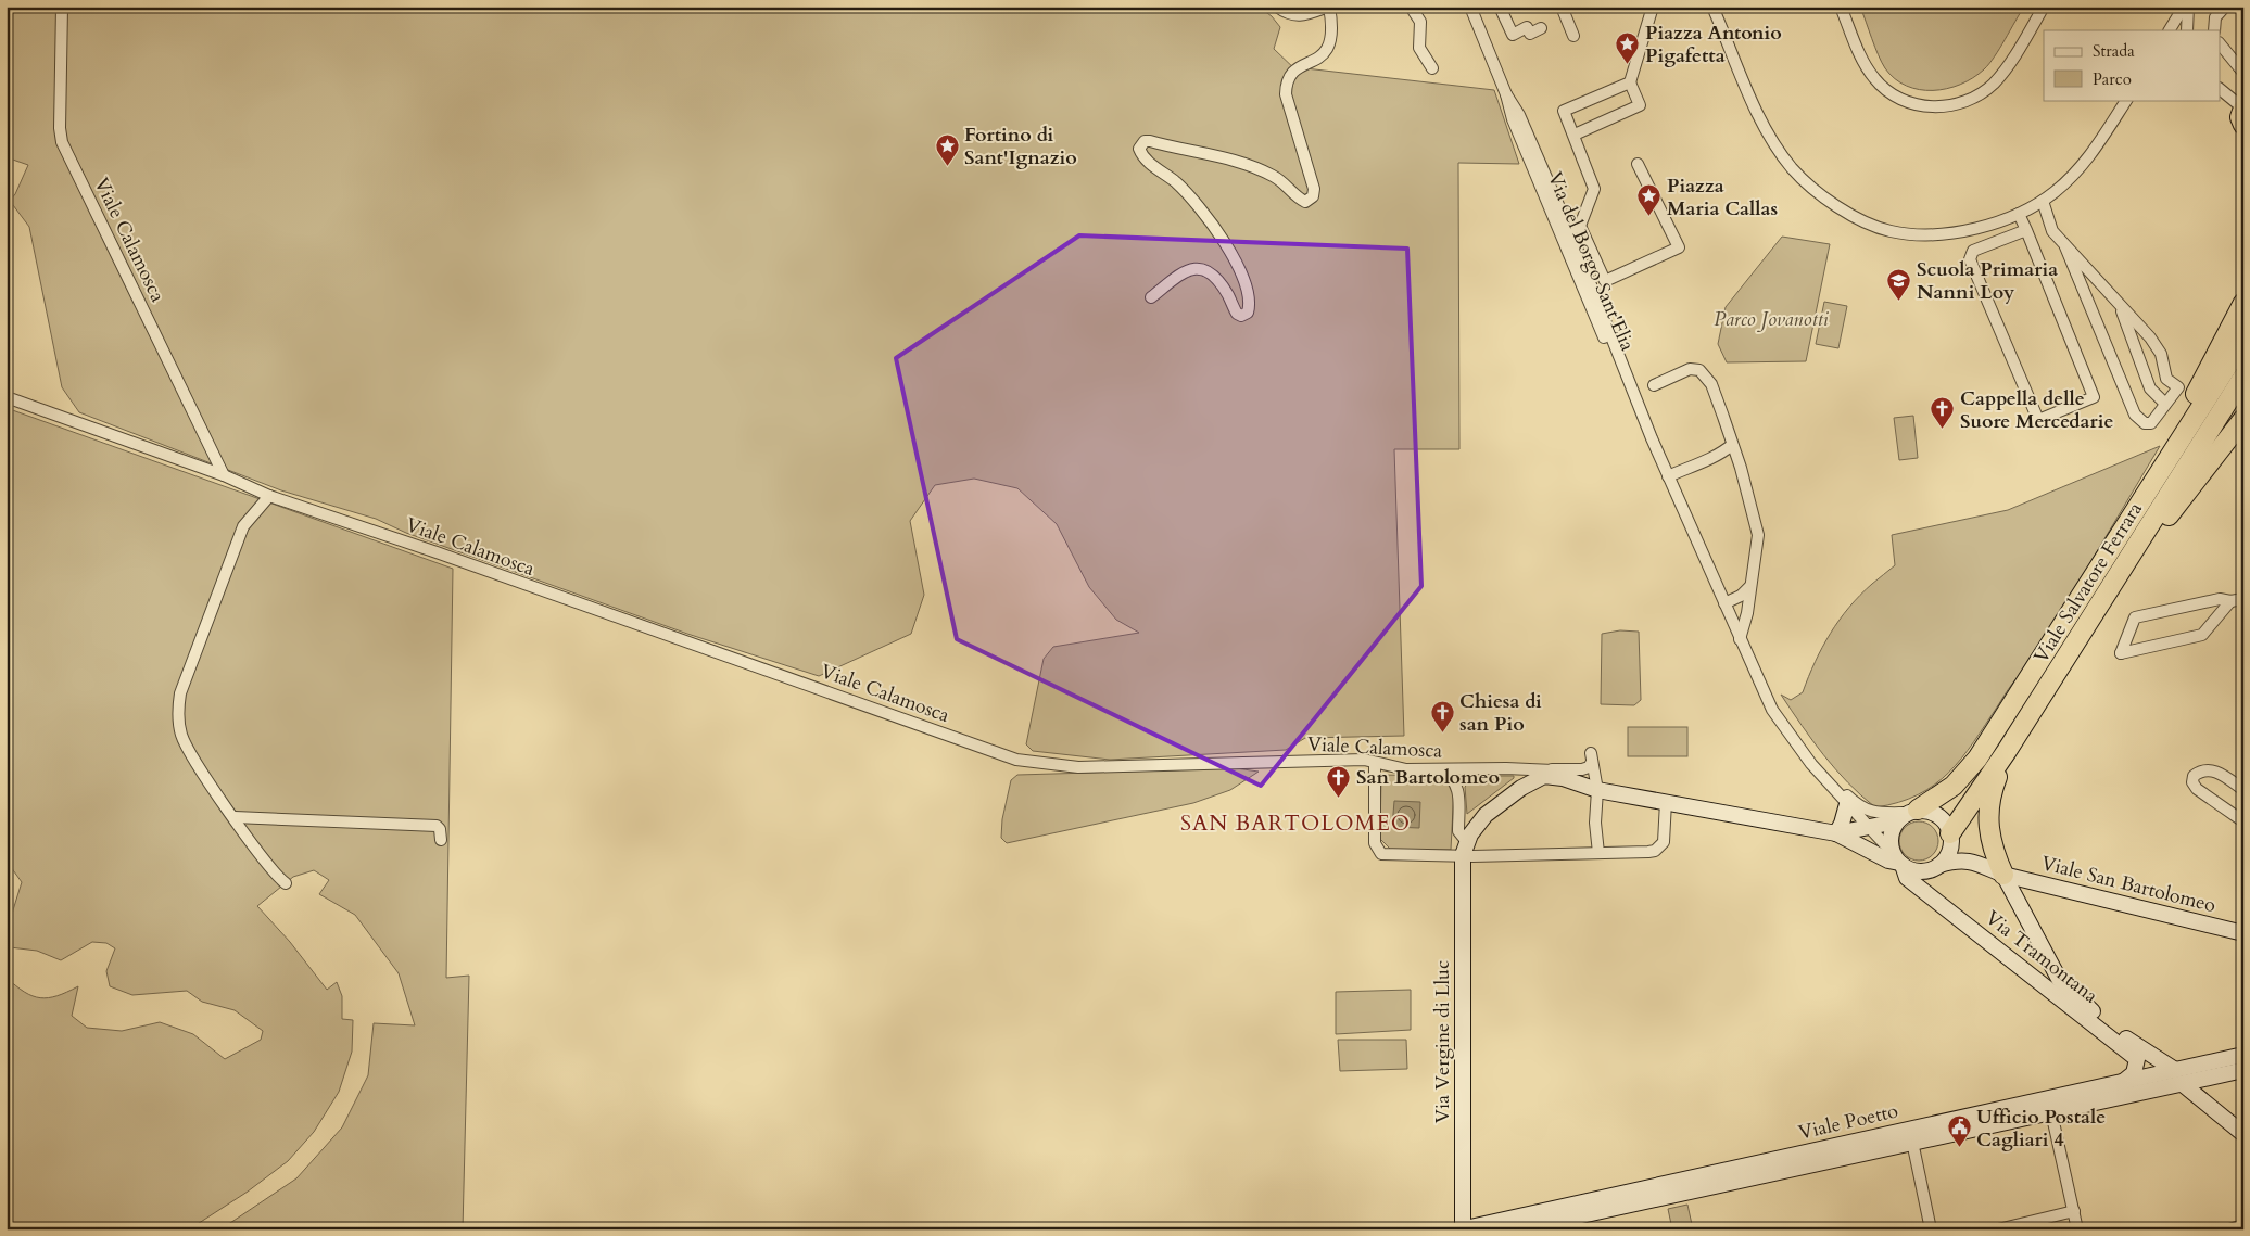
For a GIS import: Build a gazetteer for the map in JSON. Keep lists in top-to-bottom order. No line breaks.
{"streets":{"highway":["Viale Salvatore Ferrara"],"street":["Viale Calamosca","Via del Borgo Sant'Elia","Viale San Bartolomeo","Via Tramontana","Via Vergine di Lluc","Viale Poetto"]},"crossings":[["Via del Borgo Sant'Elia","Viale Salvatore Ferrara"],["Via del Borgo Sant'Elia","Viale San Bartolomeo"],["Via del Borgo Sant'Elia","Via Tramontana"],["Viale Salvatore Ferrara","Viale San Bartolomeo"],["Viale Salvatore Ferrara","Via Tramontana"],["Viale San Bartolomeo","Via Tramontana"],["Via Tramontana","Viale Poetto"],["Via Vergine di Lluc","Viale Poetto"]],"districts":["SAN BARTOLOMEO"],"parks":["Parco Jovanotti"],"places":{"place":["Piazza Antonio Pigafetta","Fortino di Sant'Ignazio","Piazza Maria Callas"],"school or university":["Scuola Primaria Nanni Loy"],"church":["Cappella delle Suore Mercedarie","Chiesa di san Pio","San Bartolomeo"],"public building":["Ufficio Postale Cagliari 4"]},"legend":["Strada","Parco"]}
